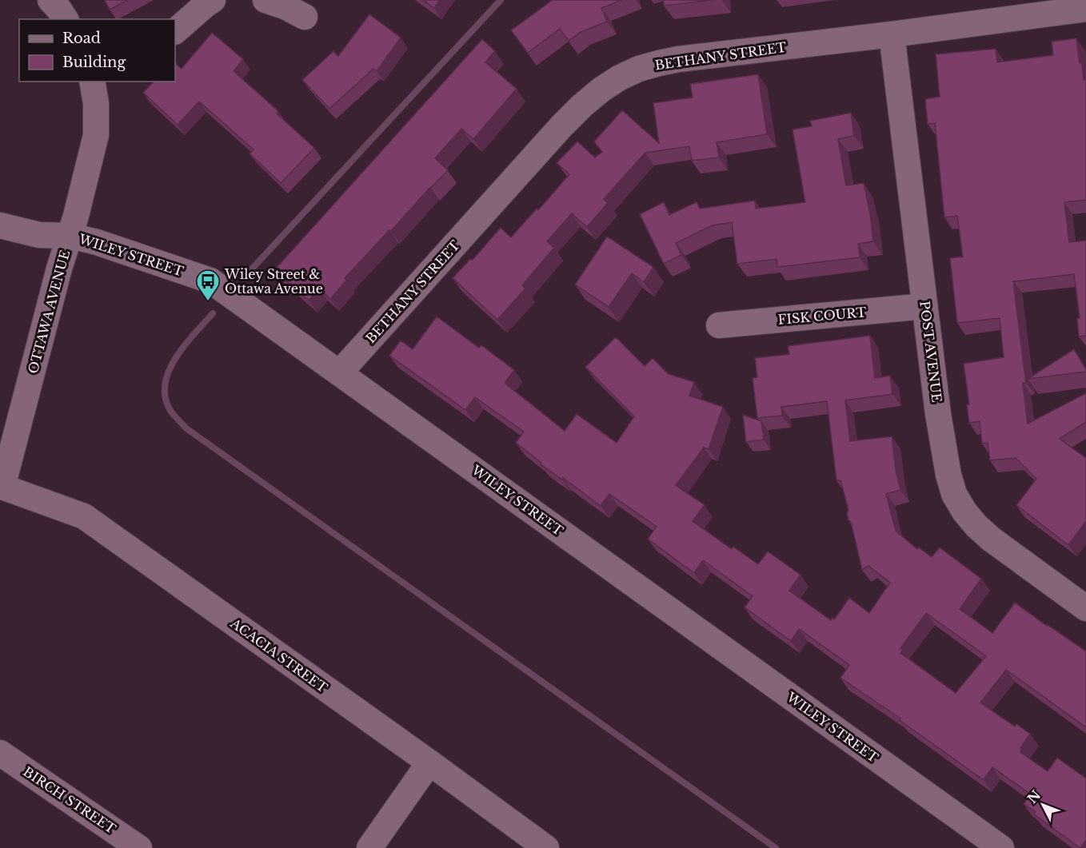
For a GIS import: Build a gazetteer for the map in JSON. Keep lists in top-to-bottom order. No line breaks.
{"streets":{"street":["BETHANY STREET","WILEY STREET","OTTAWA AVENUE","FISK COURT","POST AVENUE","ACACIA STREET","BIRCH STREET"]},"crossings":[["BETHANY STREET","WILEY STREET"],["BETHANY STREET","POST AVENUE"],["WILEY STREET","OTTAWA AVENUE"],["OTTAWA AVENUE","ACACIA STREET"],["FISK COURT","POST AVENUE"]],"places":{"bus stop":["Wiley Street & Ottawa Avenue"]},"legend":["Road","Building"],"north":"top left"}
